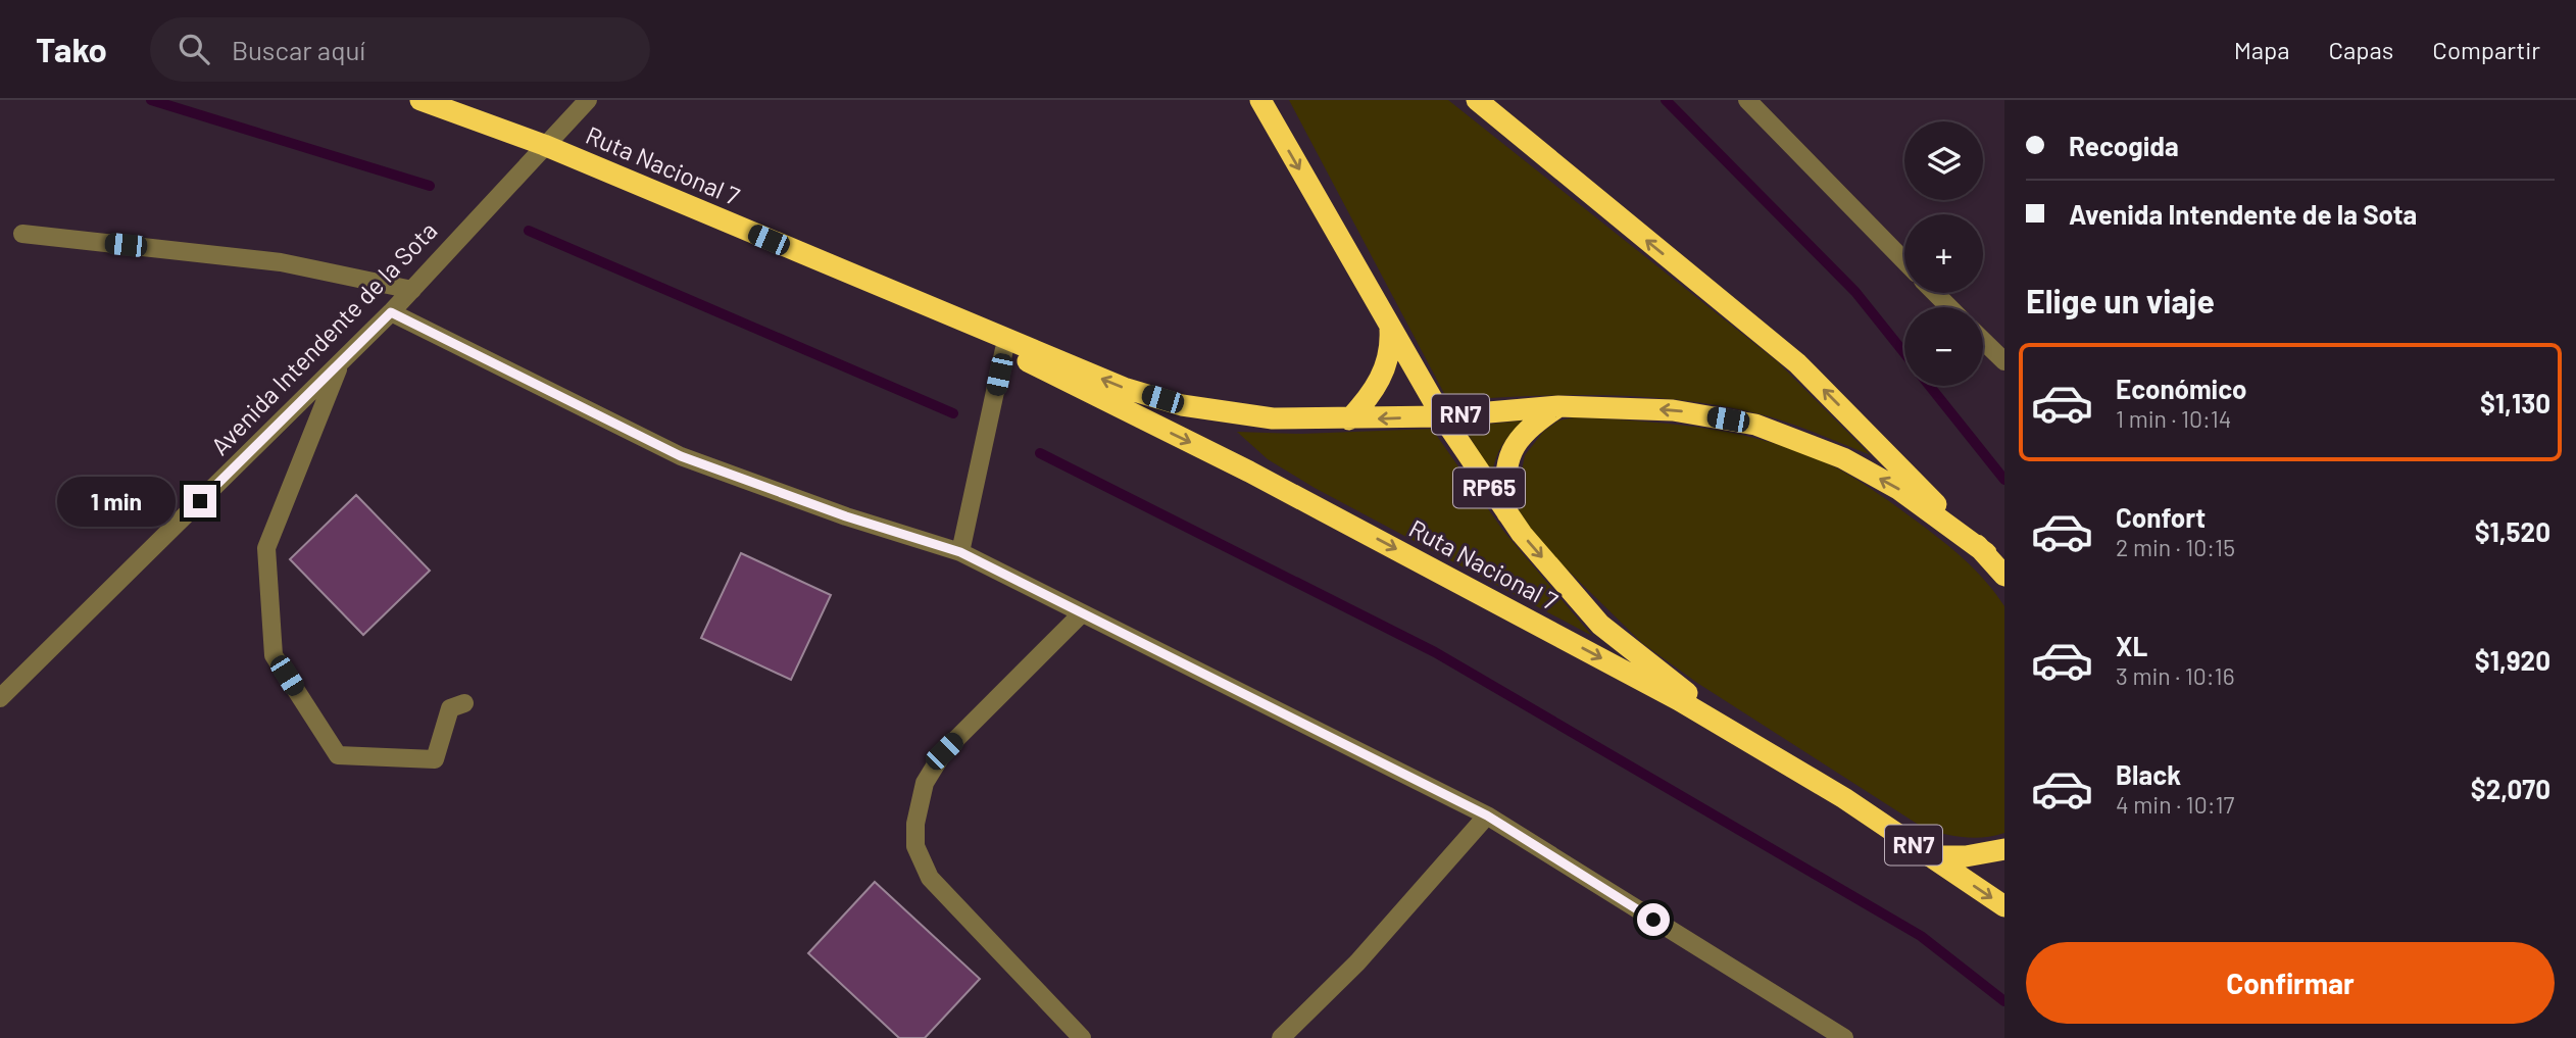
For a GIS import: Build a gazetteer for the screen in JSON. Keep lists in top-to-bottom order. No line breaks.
{"streets":{"highway":["Ruta Nacional 7","RN7","RP65"],"street":["Avenida Intendente de la Sota"]},"crossings":[["Ruta Nacional 7","Avenida Intendente de la Sota"],["Ruta Nacional 7","RN7"],["Ruta Nacional 7","RP65"],["Avenida Intendente de la Sota","RN7"]],"page":{"header":"Tako","search":"Buscar aquí","nav":["Mapa","Capas","Compartir"],"banner":["Recogida","Avenida Intendente de la Sota"],"map_buttons":["+","−"],"heading":"Elige un viaje","list":[{"name":"Económico","note":"1 min · 10:14","value":"$1,130"},{"name":"Confort","note":"2 min · 10:15","value":"$1,520"},{"name":"XL","note":"3 min · 10:16","value":"$1,920"},{"name":"Black","note":"4 min · 10:17","value":"$2,070"}],"bubble":"1 min","buttons":"Confirmar"}}
